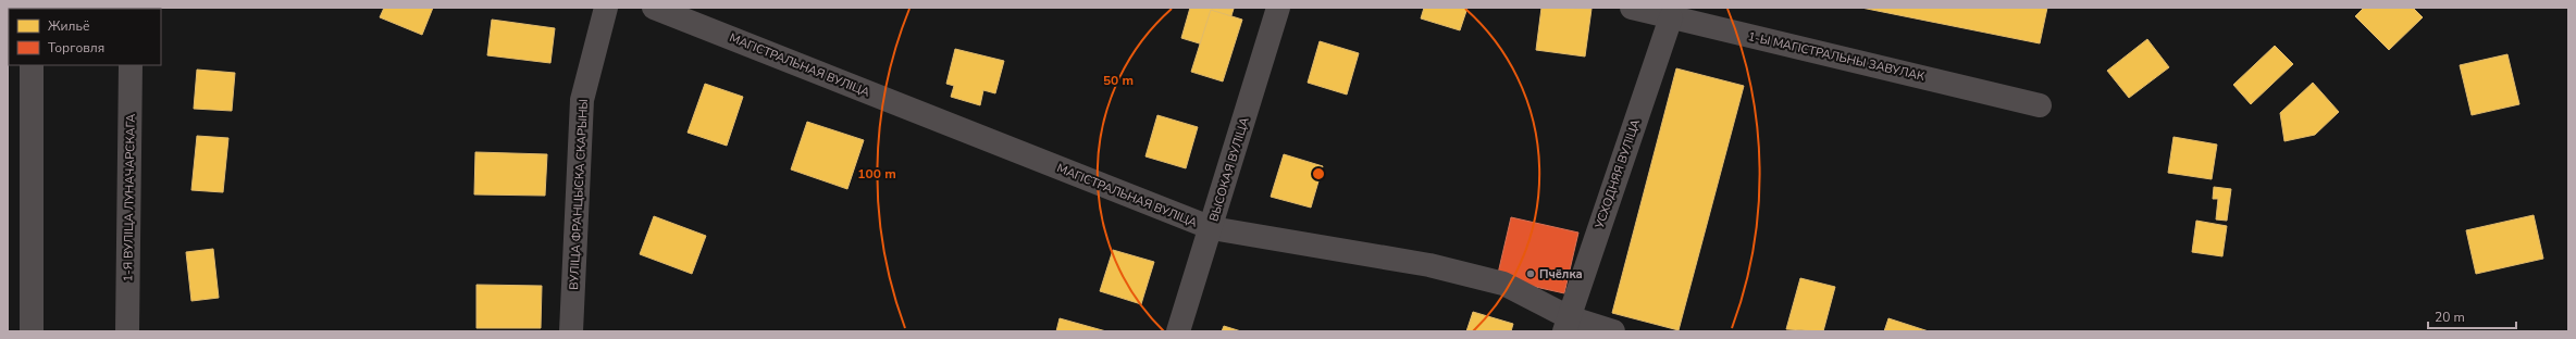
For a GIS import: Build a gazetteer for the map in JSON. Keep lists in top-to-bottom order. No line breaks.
{"streets":{"street":["1-Ы МАГІСТРАЛЬНЫ ЗАВУЛАК","МАГІСТРАЛЬНАЯ ВУЛІЦА","ВЫСОКАЯ ВУЛІЦА","УСХОДНЯЯ ВУЛІЦА","ВУЛІЦА ФРАНЦЫСКА СКАРЫНЫ","1-Я ВУЛІЦА ЛУНАЧАРСКАГА"]},"crossings":[["1-Ы МАГІСТРАЛЬНЫ ЗАВУЛАК","УСХОДНЯЯ ВУЛІЦА"],["МАГІСТРАЛЬНАЯ ВУЛІЦА","ВЫСОКАЯ ВУЛІЦА"],["МАГІСТРАЛЬНАЯ ВУЛІЦА","УСХОДНЯЯ ВУЛІЦА"]],"places":["Пчёлка"],"legend":["Жильё","Торговля"],"scale_bar":"20 m","rings":["50 m","100 m"]}
